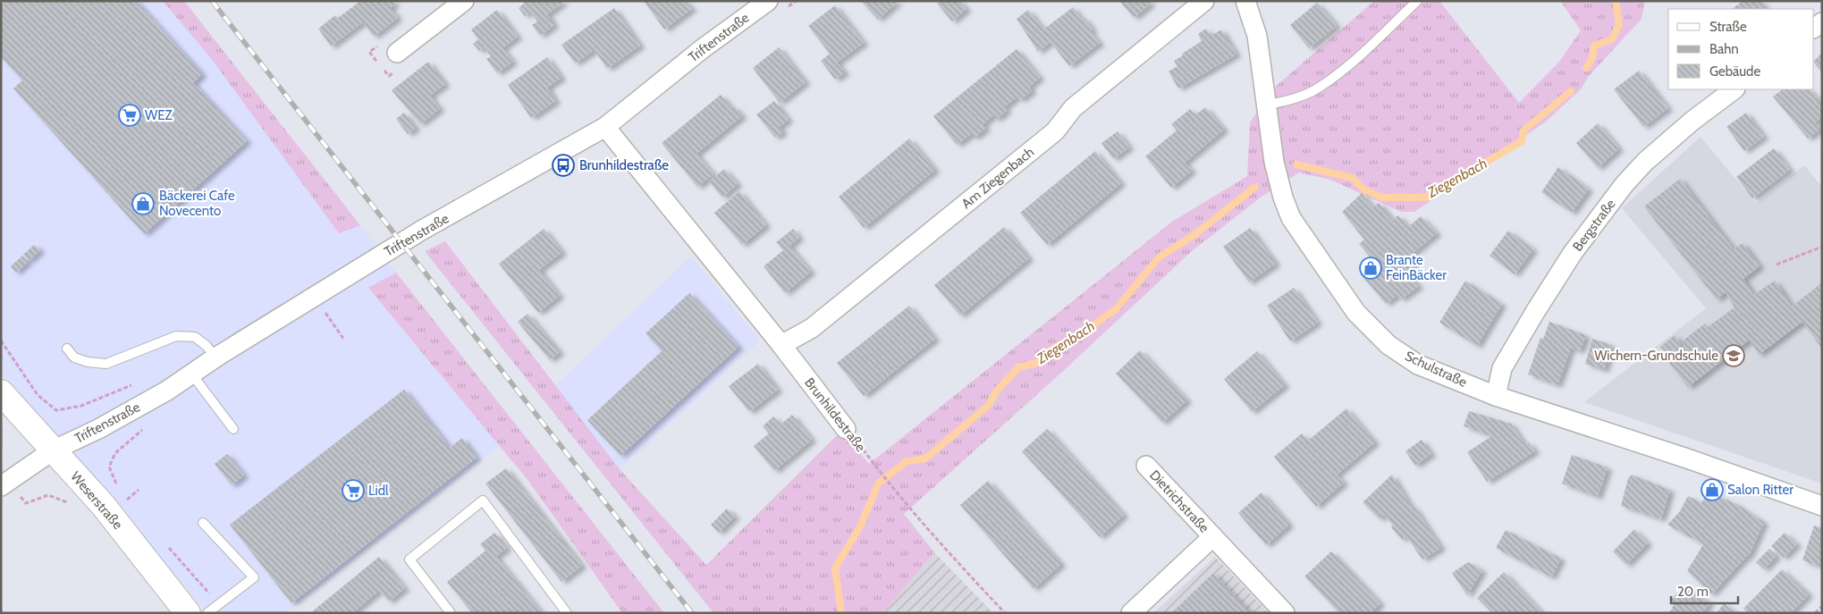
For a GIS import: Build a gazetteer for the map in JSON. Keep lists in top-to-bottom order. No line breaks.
{"streets":{"street":["Triftenstraße","Am Ziegenbach","Bergstraße","Schulstraße","Brunhildestraße","Weserstraße","Dietrichstraße"]},"crossings":[["Triftenstraße","Brunhildestraße"],["Triftenstraße","Weserstraße"],["Am Ziegenbach","Brunhildestraße"],["Bergstraße","Schulstraße"]],"water":["Ziegenbach"],"places":{"supermarket":["WEZ","Lidl"],"bus stop":["Brunhildestraße"],"shop":["Bäckerei Cafe Novecento","Brante FeinBäcker","Salon Ritter"],"school or university":["Wichern-Grundschule"]},"legend":["Straße","Bahn","Gebäude"],"scale_bar":"20 m"}
